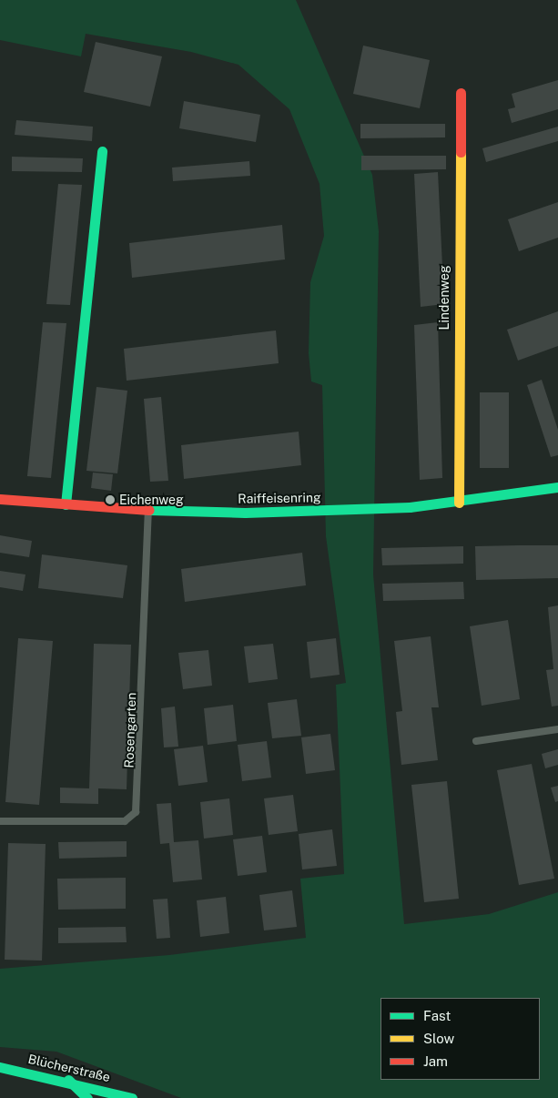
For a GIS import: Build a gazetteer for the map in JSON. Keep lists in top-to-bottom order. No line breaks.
{"streets":{"main road":["Lindenweg","Raiffeisenring","Blücherstraße"],"lane":["Rosengarten"]},"crossings":[["Lindenweg","Raiffeisenring"],["Raiffeisenring","Rosengarten"]],"places":["Eichenweg"],"legend":["Fast","Slow","Jam"]}
